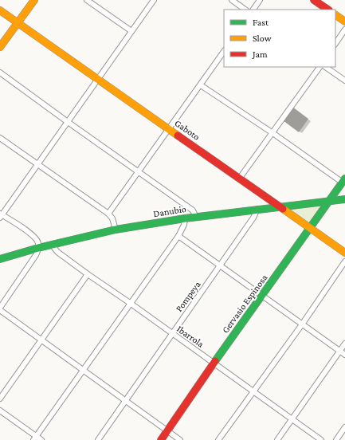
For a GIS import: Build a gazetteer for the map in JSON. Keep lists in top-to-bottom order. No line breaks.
{"streets":{"street":["Gaboto","Danubio","Pompeya","Gervasio Espinosa","Ibarrola"]},"crossings":[["Gaboto","Danubio"],["Gaboto","Gervasio Espinosa"],["Danubio","Pompeya"],["Danubio","Gervasio Espinosa"],["Danubio","Ibarrola"],["Pompeya","Ibarrola"],["Gervasio Espinosa","Ibarrola"]],"legend":["Fast","Slow","Jam"]}
